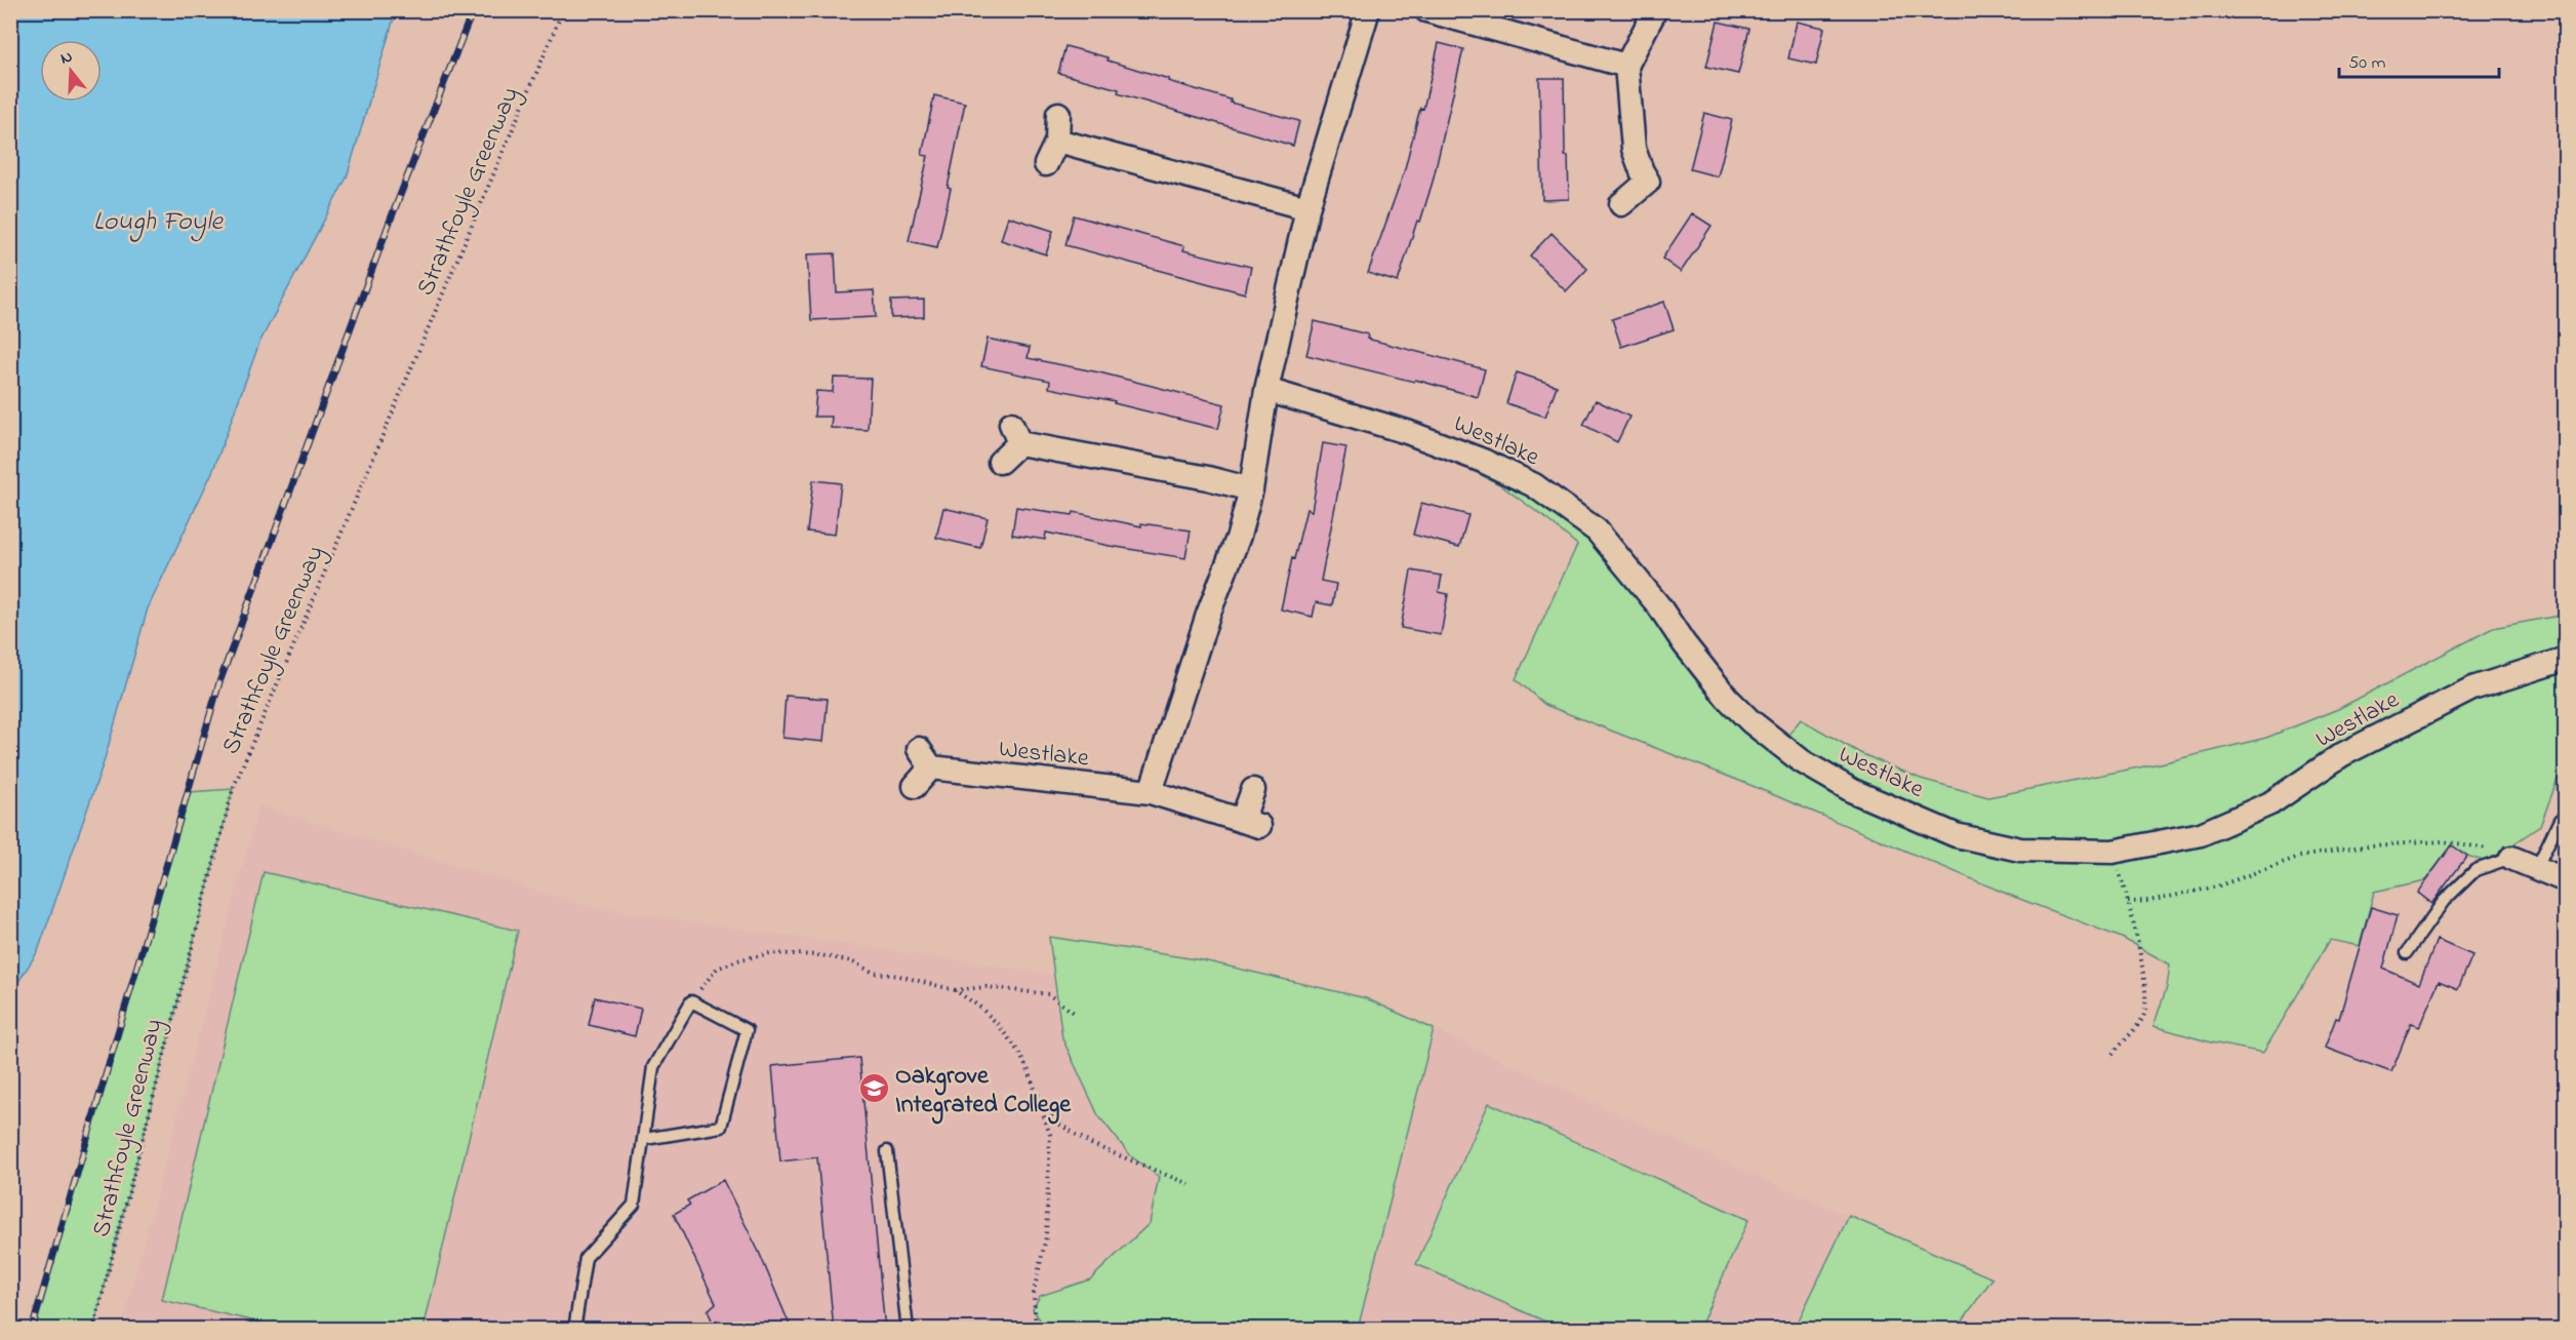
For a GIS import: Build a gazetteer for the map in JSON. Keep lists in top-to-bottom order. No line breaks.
{"streets":{"street":["Westlake"],"path":["Strathfoyle Greenway"]},"water":["Lough Foyle"],"places":{"school or university":["Oakgrove Integrated College"]},"scale_bar":"50 m","north":"top"}
